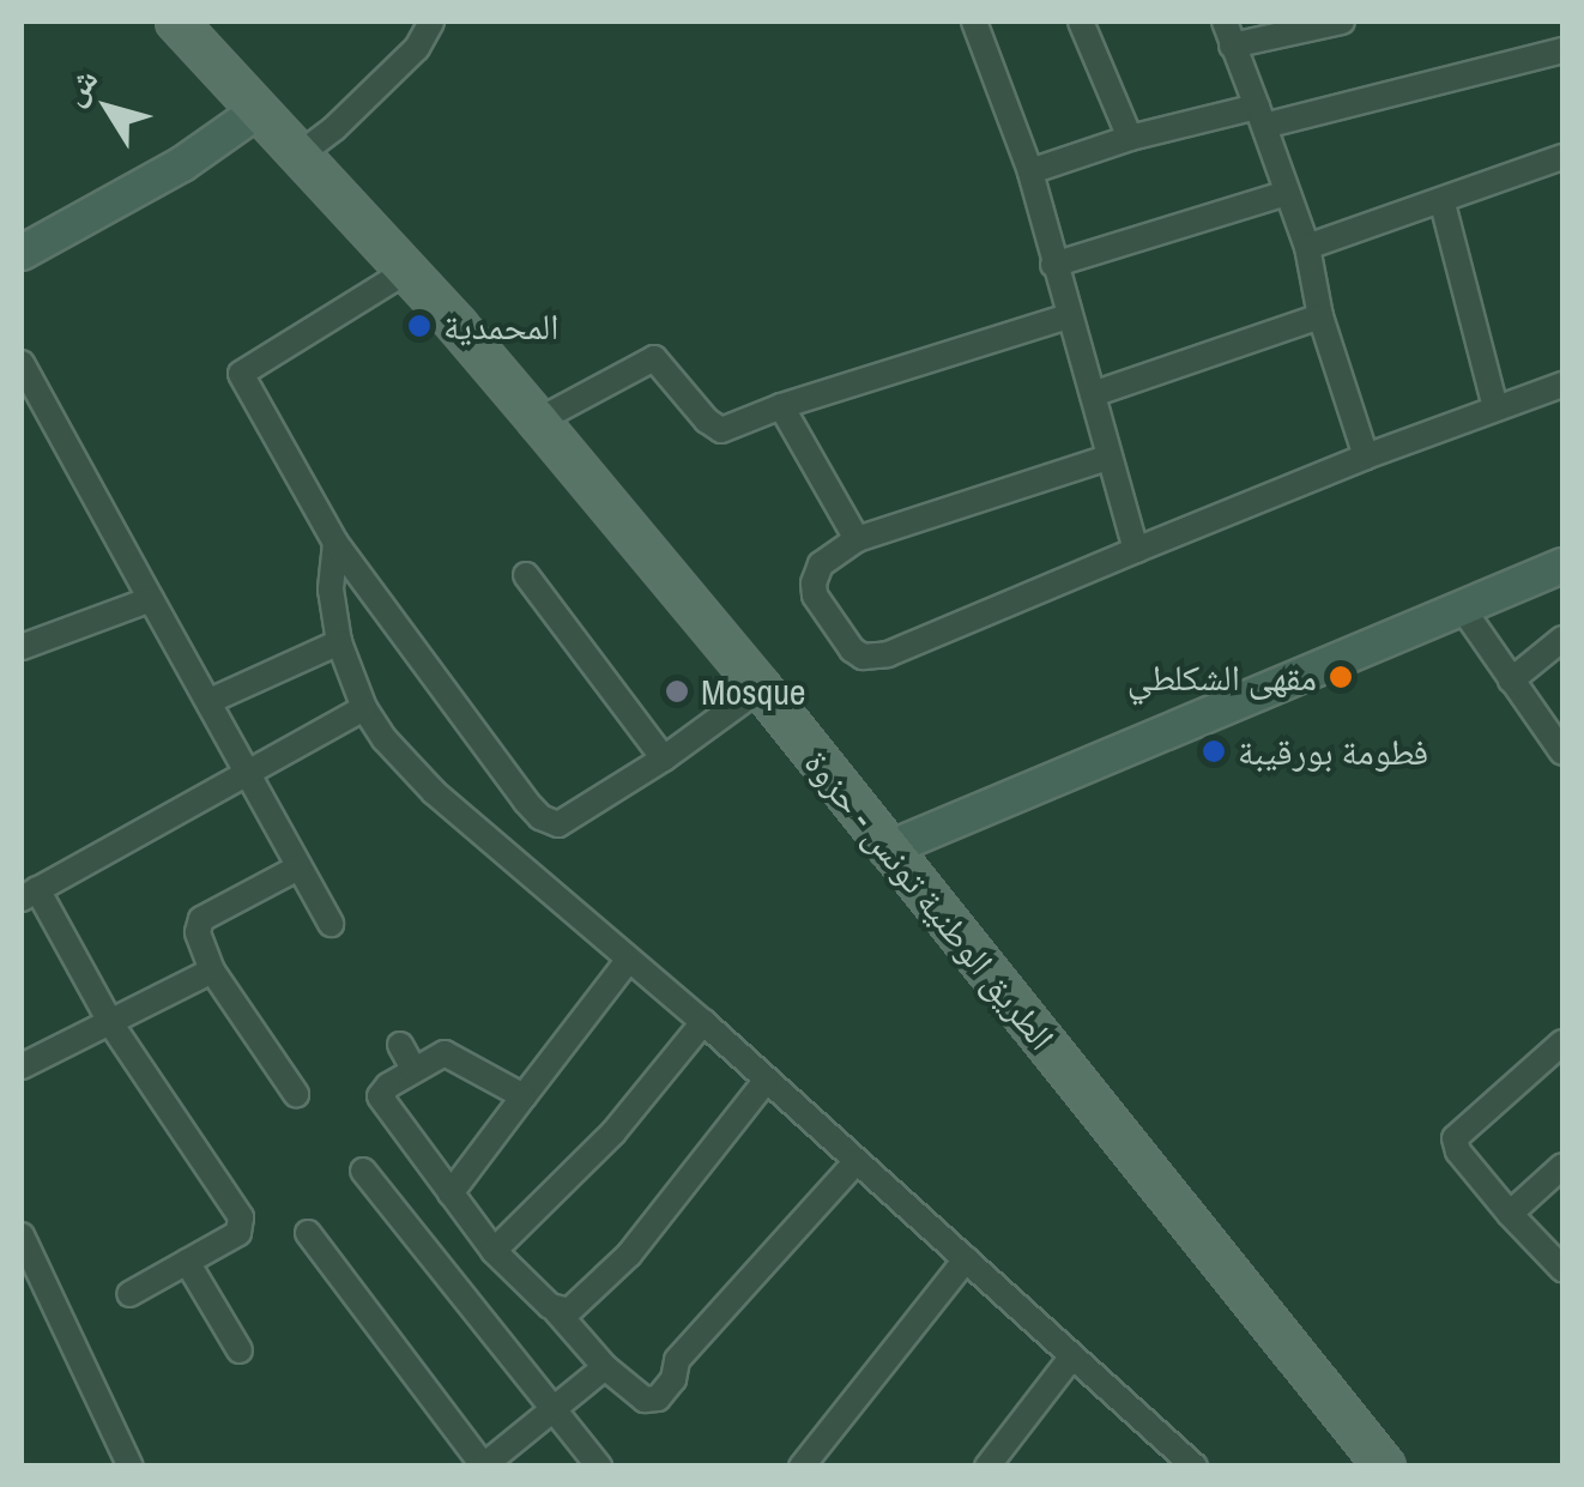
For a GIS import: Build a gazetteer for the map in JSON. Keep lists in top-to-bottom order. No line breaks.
{"streets":{"main road":["الطريق الوطنية تونس - حزوة"]},"places":["المحمدية","مقهى الشكلطي","Mosque","فطومة بورقيبة"],"north":"top left"}
